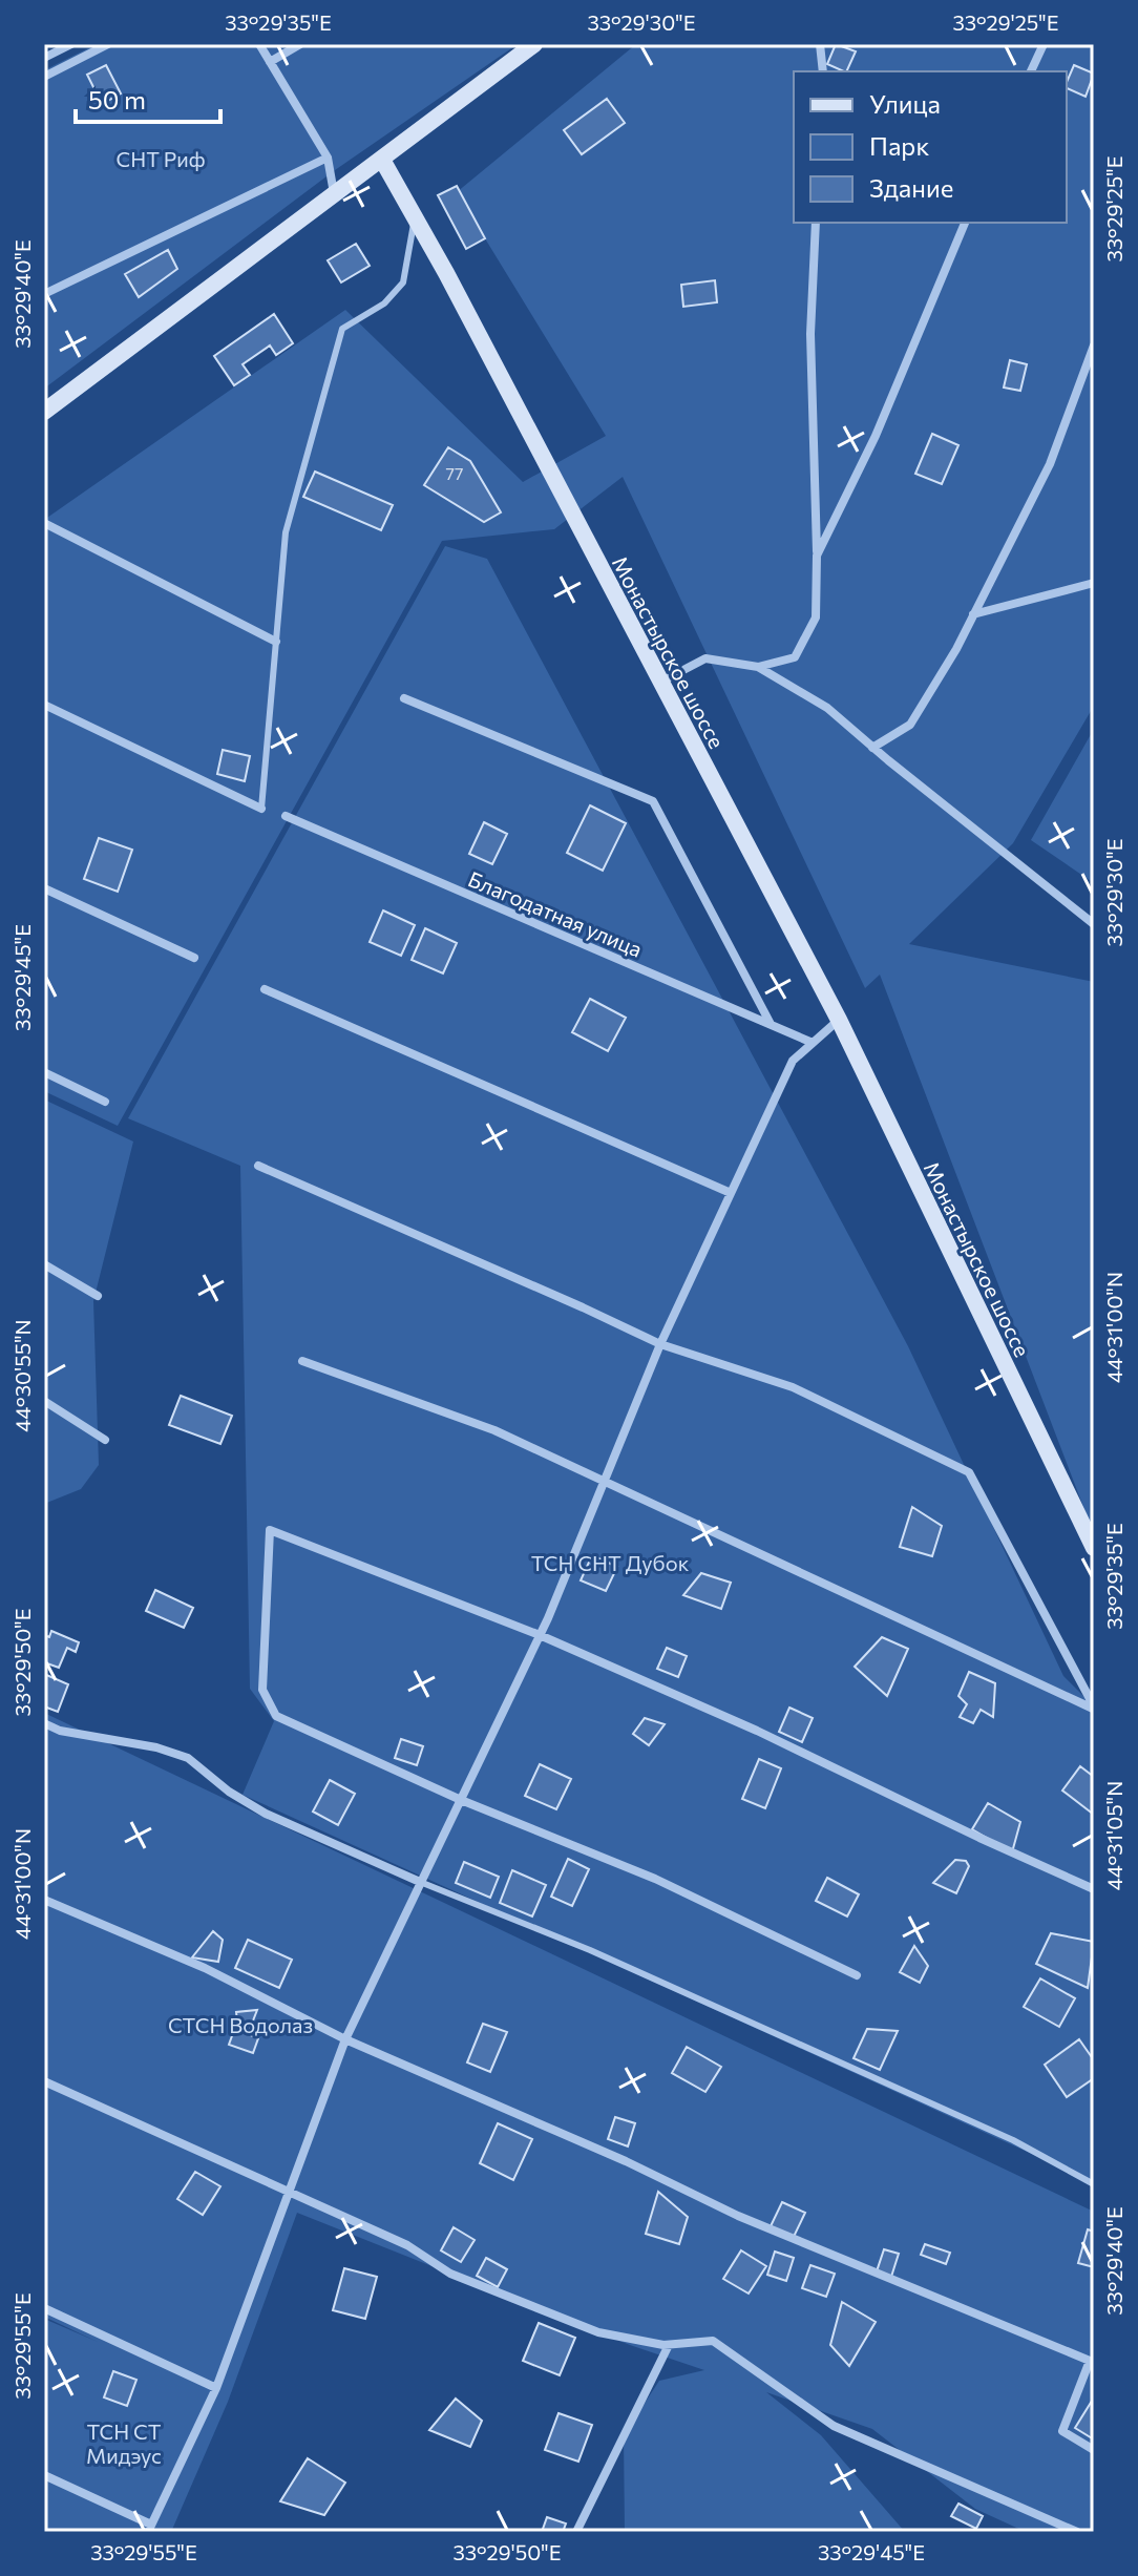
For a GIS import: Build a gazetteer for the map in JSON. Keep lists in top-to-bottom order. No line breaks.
{"streets":{"main road":["Монастырское шоссе"],"street":["Благодатная улица"]},"parks":["СНТ Риф","ТСН СНТ Дубок","СТСН Водолаз","ТСН СТ Мидэус"],"house_numbers":["77"],"legend":["Улица","Парк","Здание"],"scale_bar":"50 m","coordinates":["33°29'35\"E","33°29'30\"E","33°29'25\"E","33°29'40\"E","33°29'45\"E","44°31'00\"N","44°30'55\"N","33°29'50\"E","44°31'05\"N","33°29'55\"E"]}
